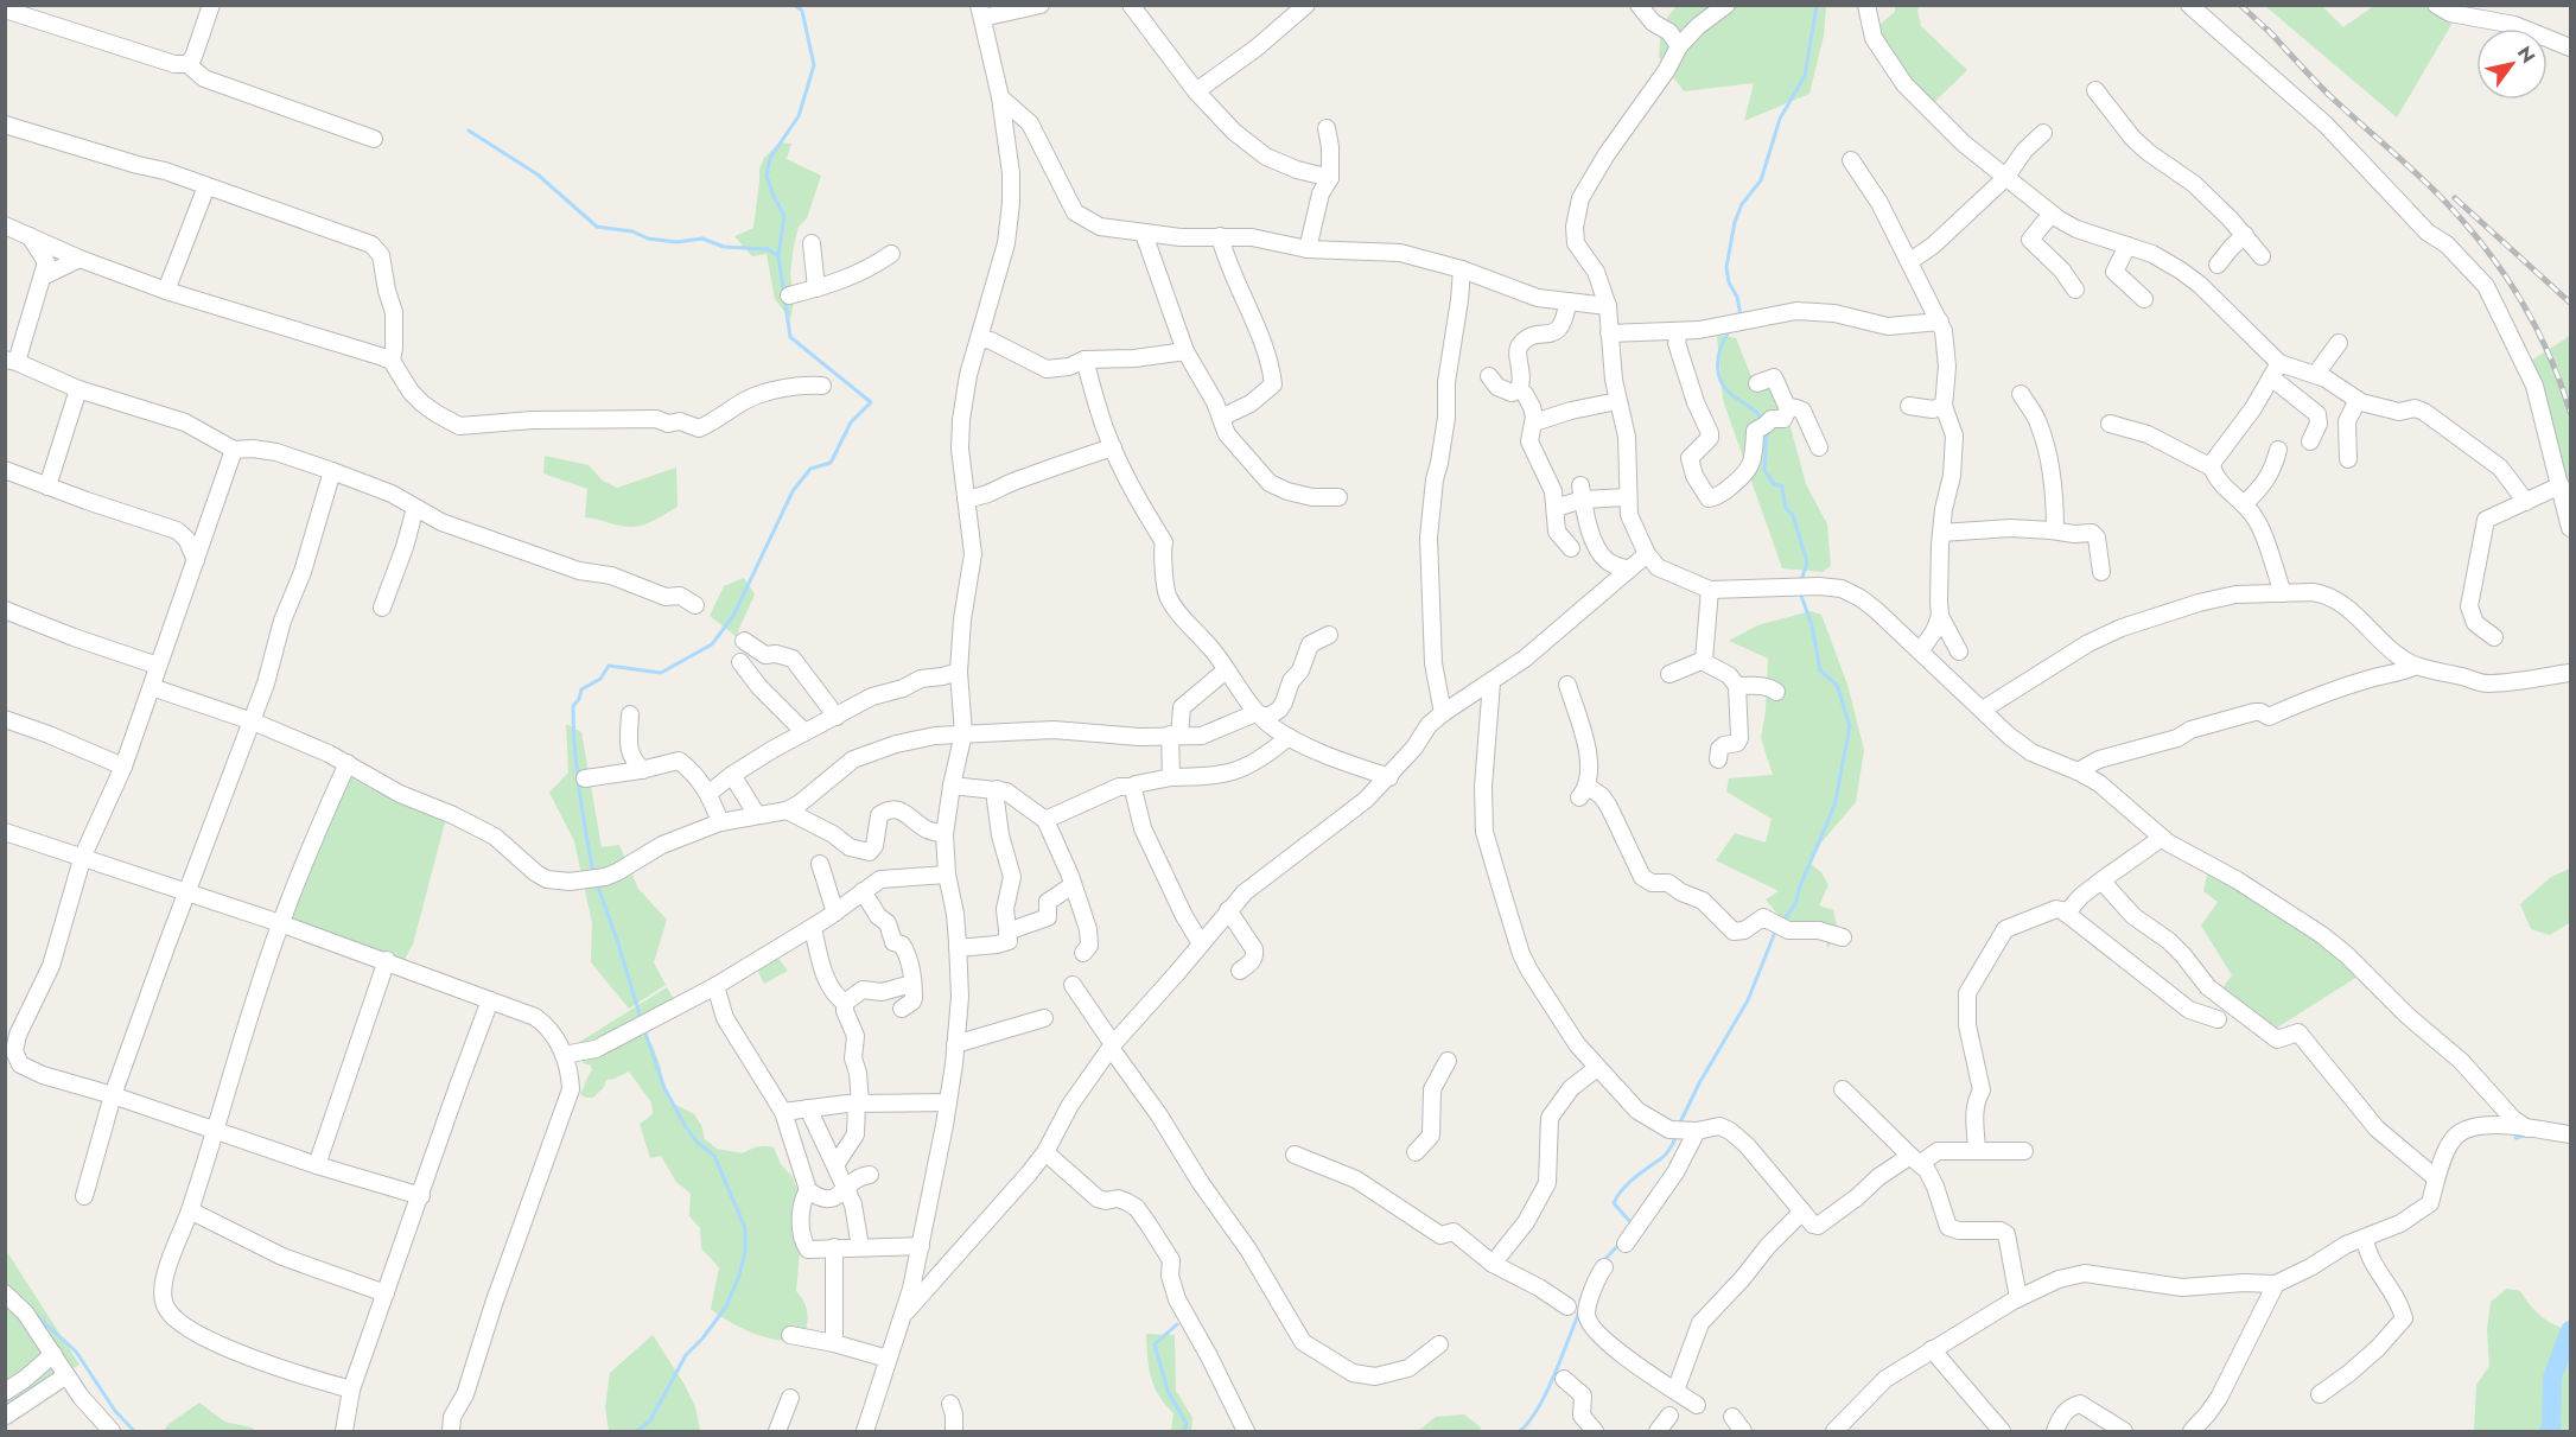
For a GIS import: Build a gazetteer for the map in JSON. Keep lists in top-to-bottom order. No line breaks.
{"north":"top right"}
